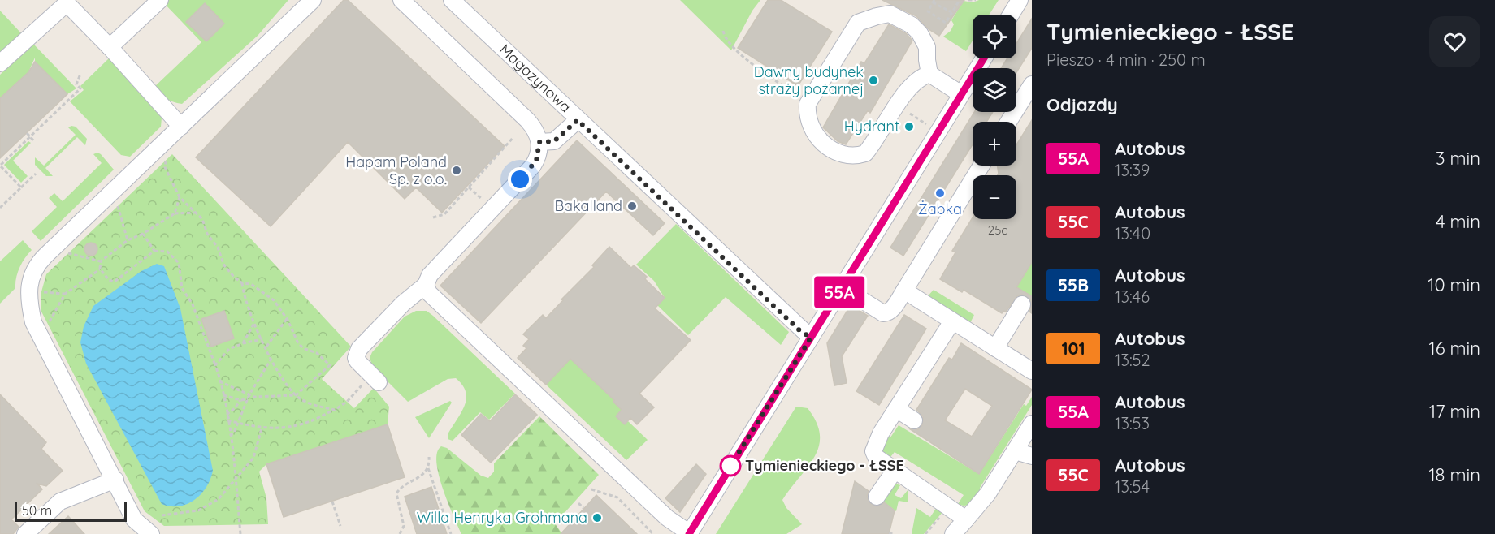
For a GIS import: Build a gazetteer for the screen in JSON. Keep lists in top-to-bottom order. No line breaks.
{"streets":{"street":["Magazynowa"]},"places":["Dawny budynek straży pożarnej","Hydrant","Hapam Poland Sp. z o.o.","Żabka","Bakalland","Tymienieckiego - ŁSSE","Willa Henryka Grohmana"],"lines":["bus line 55A"],"house_numbers":["25c"],"scale_bar":"50 m","page":{"on_map":"55A","heading":[["Tymienieckiego - ŁSSE","Pieszo · 4 min · 250 m"],"Odjazdy"],"map_buttons":["+","−"],"list":[{"mark":"55A","name":"Autobus","note":"13:39","value":"3 min"},{"mark":"55C","name":"Autobus","note":"13:40","value":"4 min"},{"mark":"55B","name":"Autobus","note":"13:46","value":"10 min"},{"mark":"101","name":"Autobus","note":"13:52","value":"16 min"},{"mark":"55A","name":"Autobus","note":"13:53","value":"17 min"},{"mark":"55C","name":"Autobus","note":"13:54","value":"18 min"}],"scale":"50 m"}}
